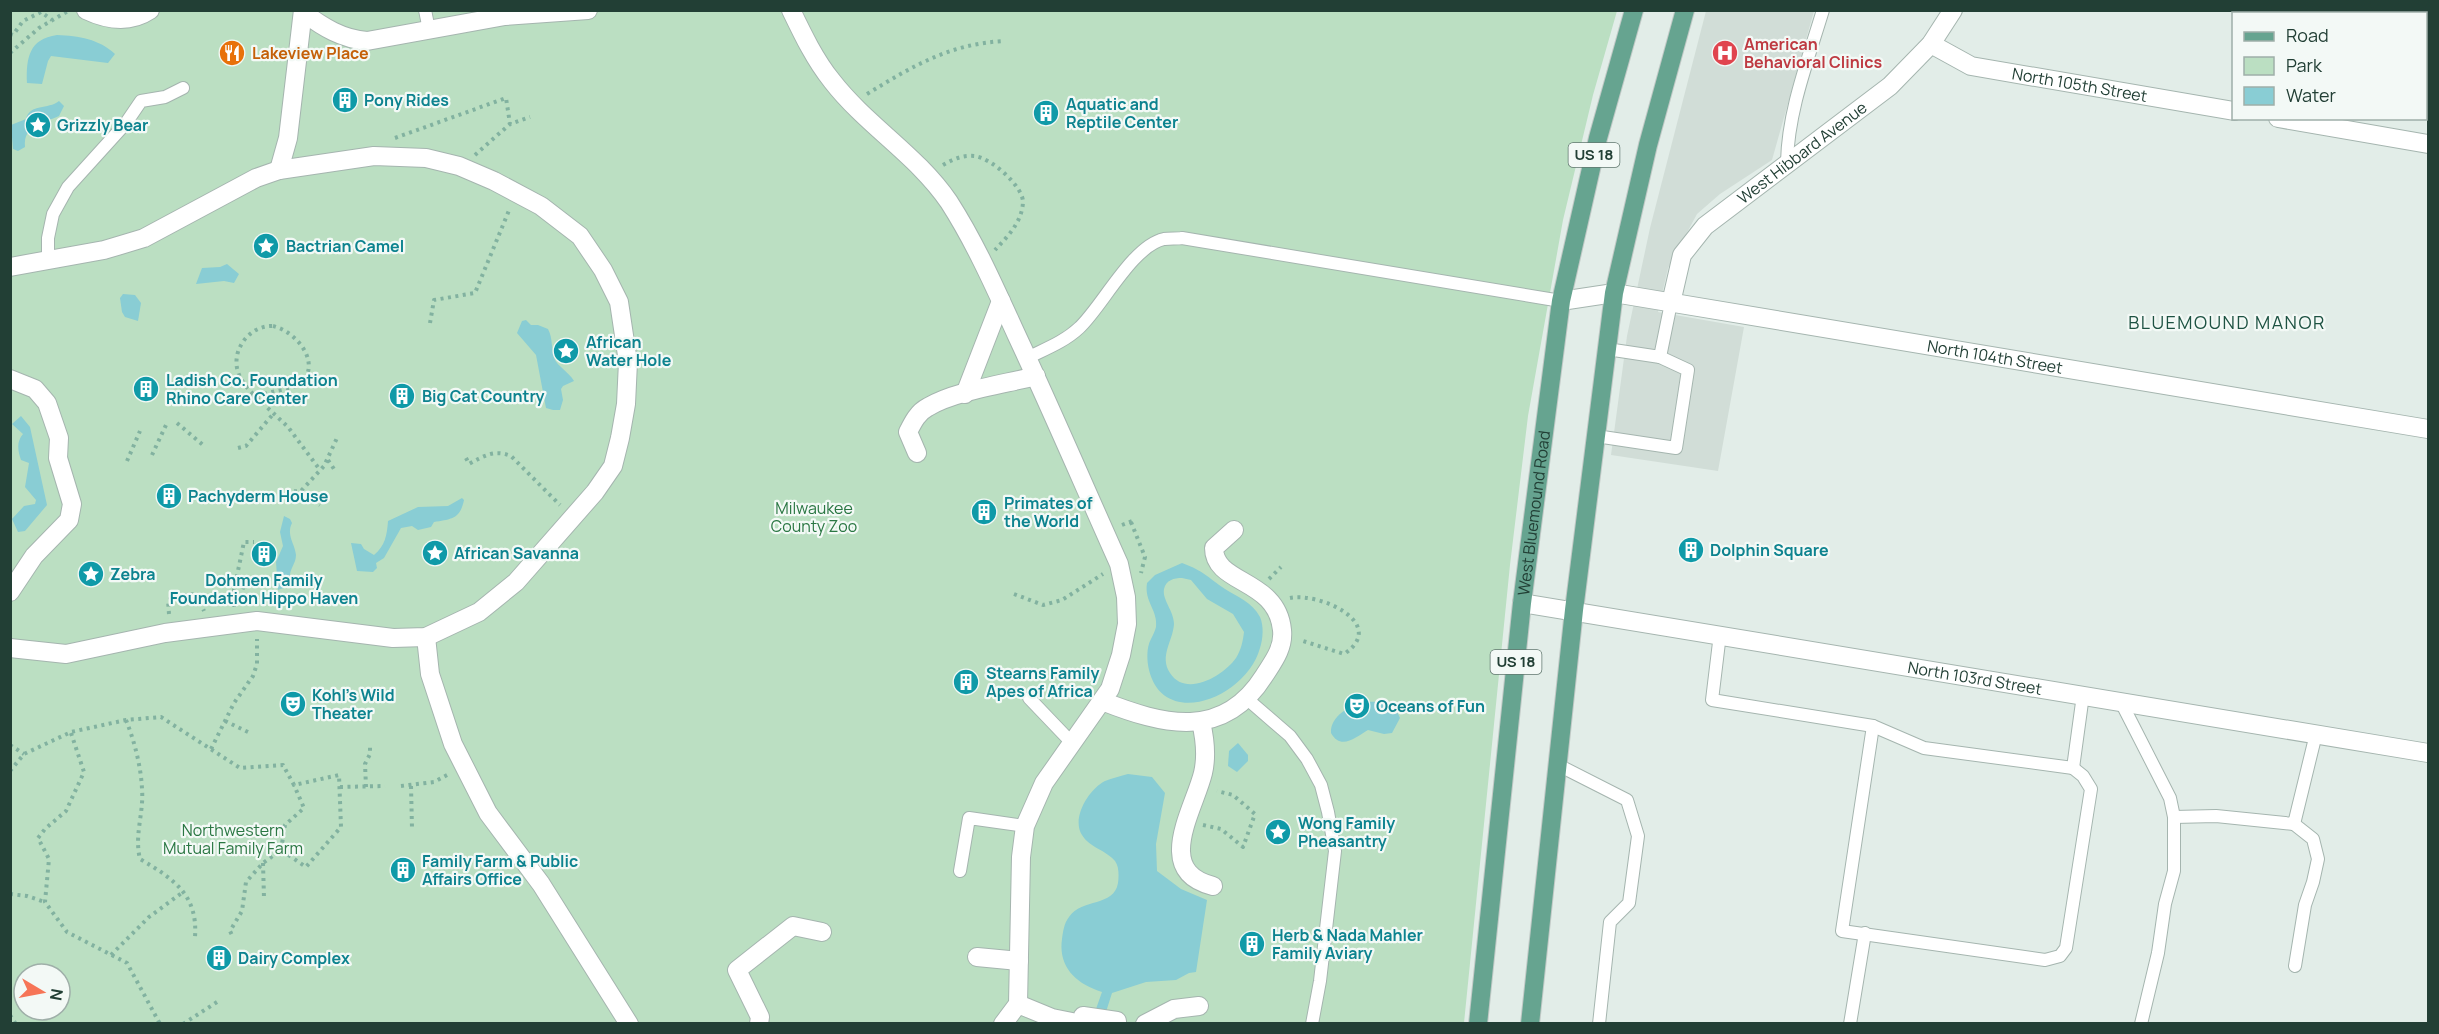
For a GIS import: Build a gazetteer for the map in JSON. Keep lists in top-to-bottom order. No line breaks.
{"streets":{"main road":["US 18","West Bluemound Road"],"street":["North 105th Street","West Hibbard Avenue","North 104th Street","North 103rd Street"]},"crossings":[["North 105th Street","West Hibbard Avenue"],["West Hibbard Avenue","North 104th Street"],["US 18","North 104th Street"],["US 18","North 103rd Street"],["North 104th Street","West Bluemound Road"],["West Bluemound Road","North 103rd Street"]],"districts":["BLUEMOUND MANOR"],"parks":["Milwaukee County Zoo","Northwestern Mutual Family Farm"],"places":{"restaurant":["Lakeview Place"],"hospital":["American Behavioral Clinics"],"building":["Pony Rides","Aquatic and Reptile Center","Ladish Co. Foundation Rhino Care Center","Big Cat Country","Pachyderm House","Primates of the World","Dolphin Square","Dohmen Family Foundation Hippo Haven","Stearns Family Apes of Africa","Family Farm & Public Affairs Office","Herb & Nada Mahler Family Aviary","Dairy Complex"],"place":["Grizzly Bear","Bactrian Camel","African Water Hole","African Savanna","Zebra","Wong Family Pheasantry"],"theatre":["Kohl's Wild Theater","Oceans of Fun"]},"legend":["Road","Park","Water"],"north":"right"}
